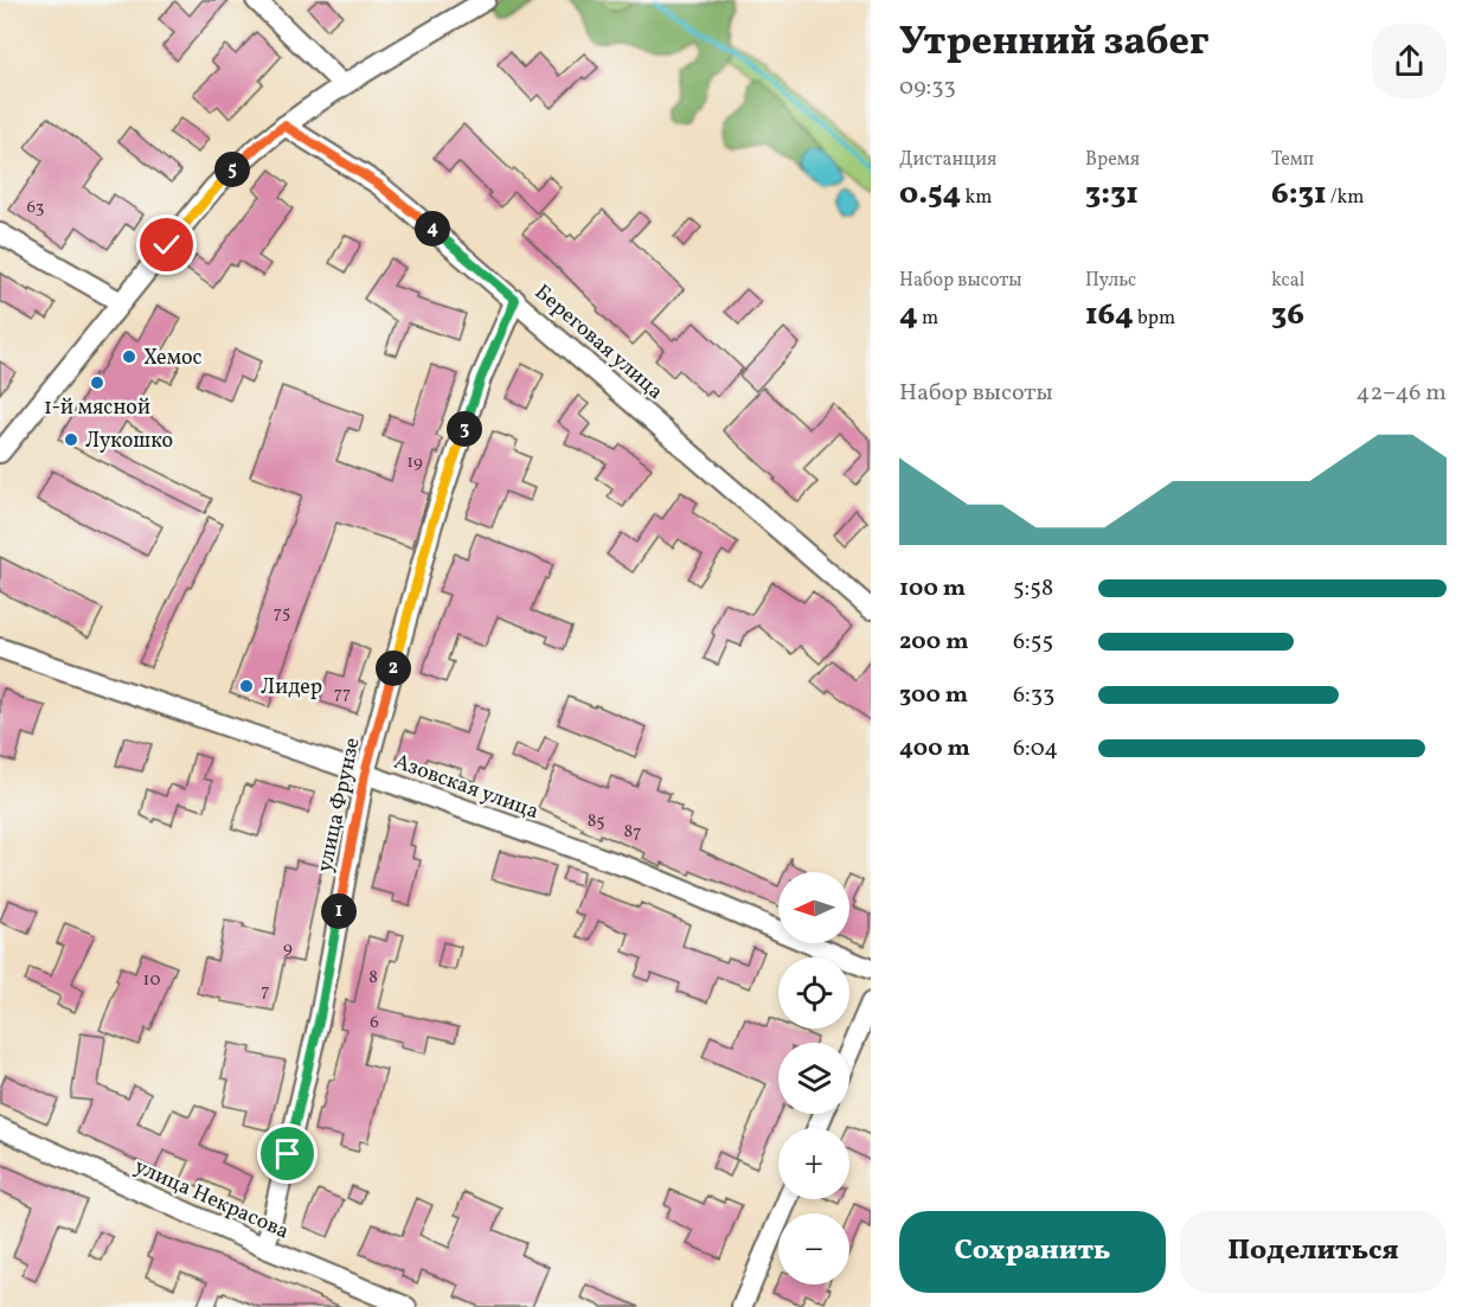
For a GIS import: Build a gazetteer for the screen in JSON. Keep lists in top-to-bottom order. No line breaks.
{"streets":{"street":["Береговая улица","Азовская улица","улица Фрунзе","улица Некрасова"]},"crossings":[["Береговая улица","улица Фрунзе"],["Азовская улица","улица Фрунзе"],["улица Фрунзе","улица Некрасова"]],"places":["Хемос","1-й мясной","Лукошко","Лидер"],"house_numbers":["63","19","75","77","85","87","9","8","10","7","6"],"north":"left","page":{"heading":["Утренний забег","09:33"],"stats":[["Дистанция","0.54 km"],["Время","3:31"],["Темп","6:31 /km"],["Набор высоты","4 m"],["Пульс","164 bpm"],["kcal","36"]],"pins":["5","4","3","2","1"],"chart":["Набор высоты","42–46 m"],"list":[{"name":"100 m","note":"5:58"},{"name":"200 m","note":"6:55"},{"name":"300 m","note":"6:33"},{"name":"400 m","note":"6:04"}],"map_buttons":["+","−"],"buttons":["Сохранить","Поделиться"]}}
